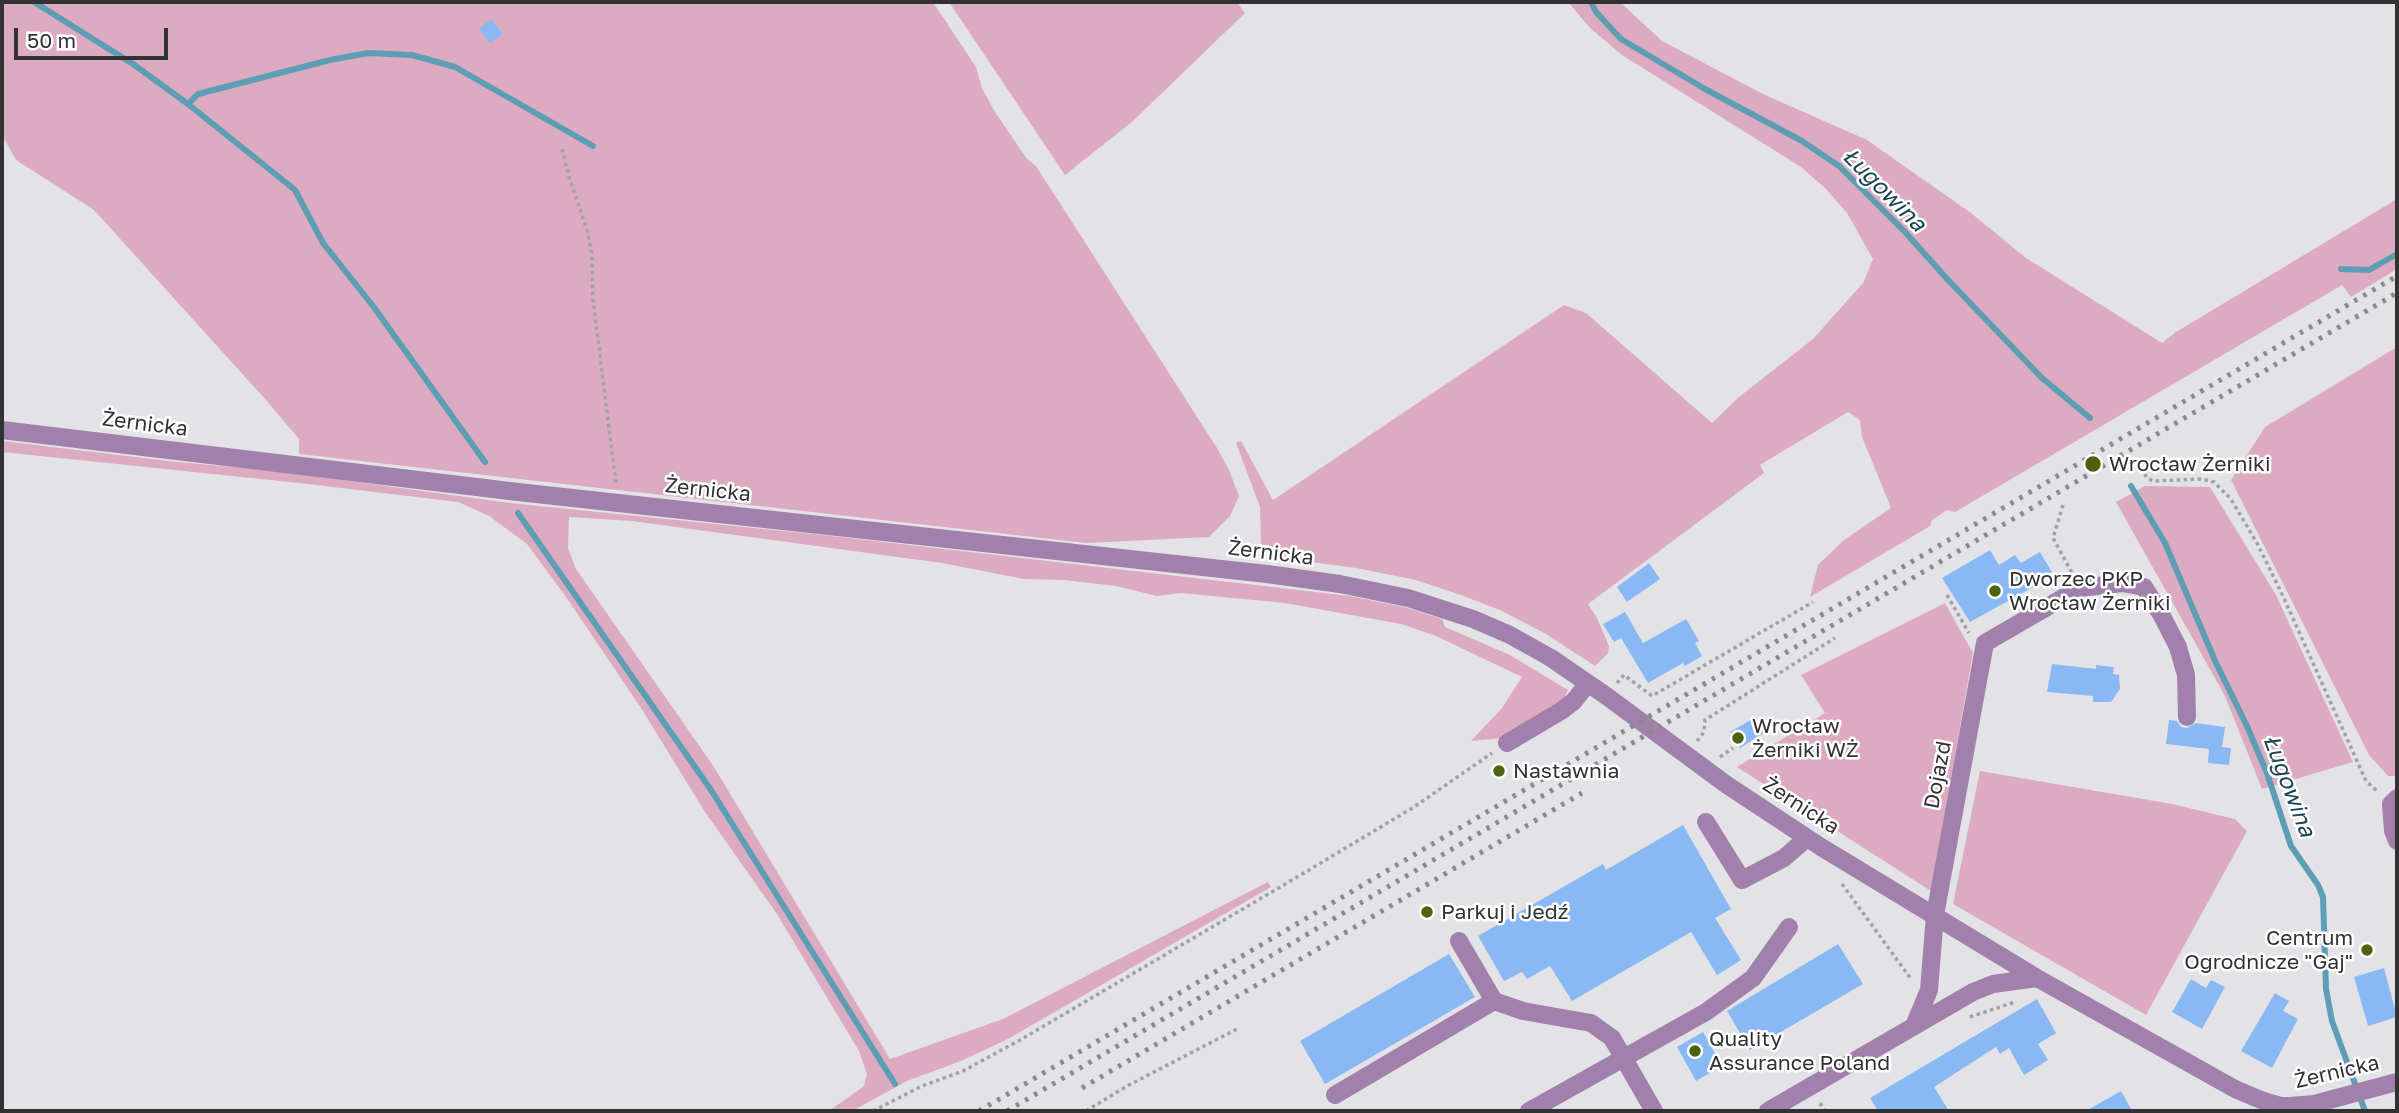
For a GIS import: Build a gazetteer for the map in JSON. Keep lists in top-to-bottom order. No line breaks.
{"streets":{"street":["Żernicka","Dojazd"]},"crossings":[["Żernicka","Dojazd"]],"water":["Ługowina"],"places":["Wrocław Żerniki","Dworzec PKP Wrocław Żerniki","Wrocław Żerniki WŻ","Nastawnia","Parkuj i Jedź","Centrum Ogrodnicze \"Gaj\"","Quality Assurance Poland"],"scale_bar":"50 m"}
